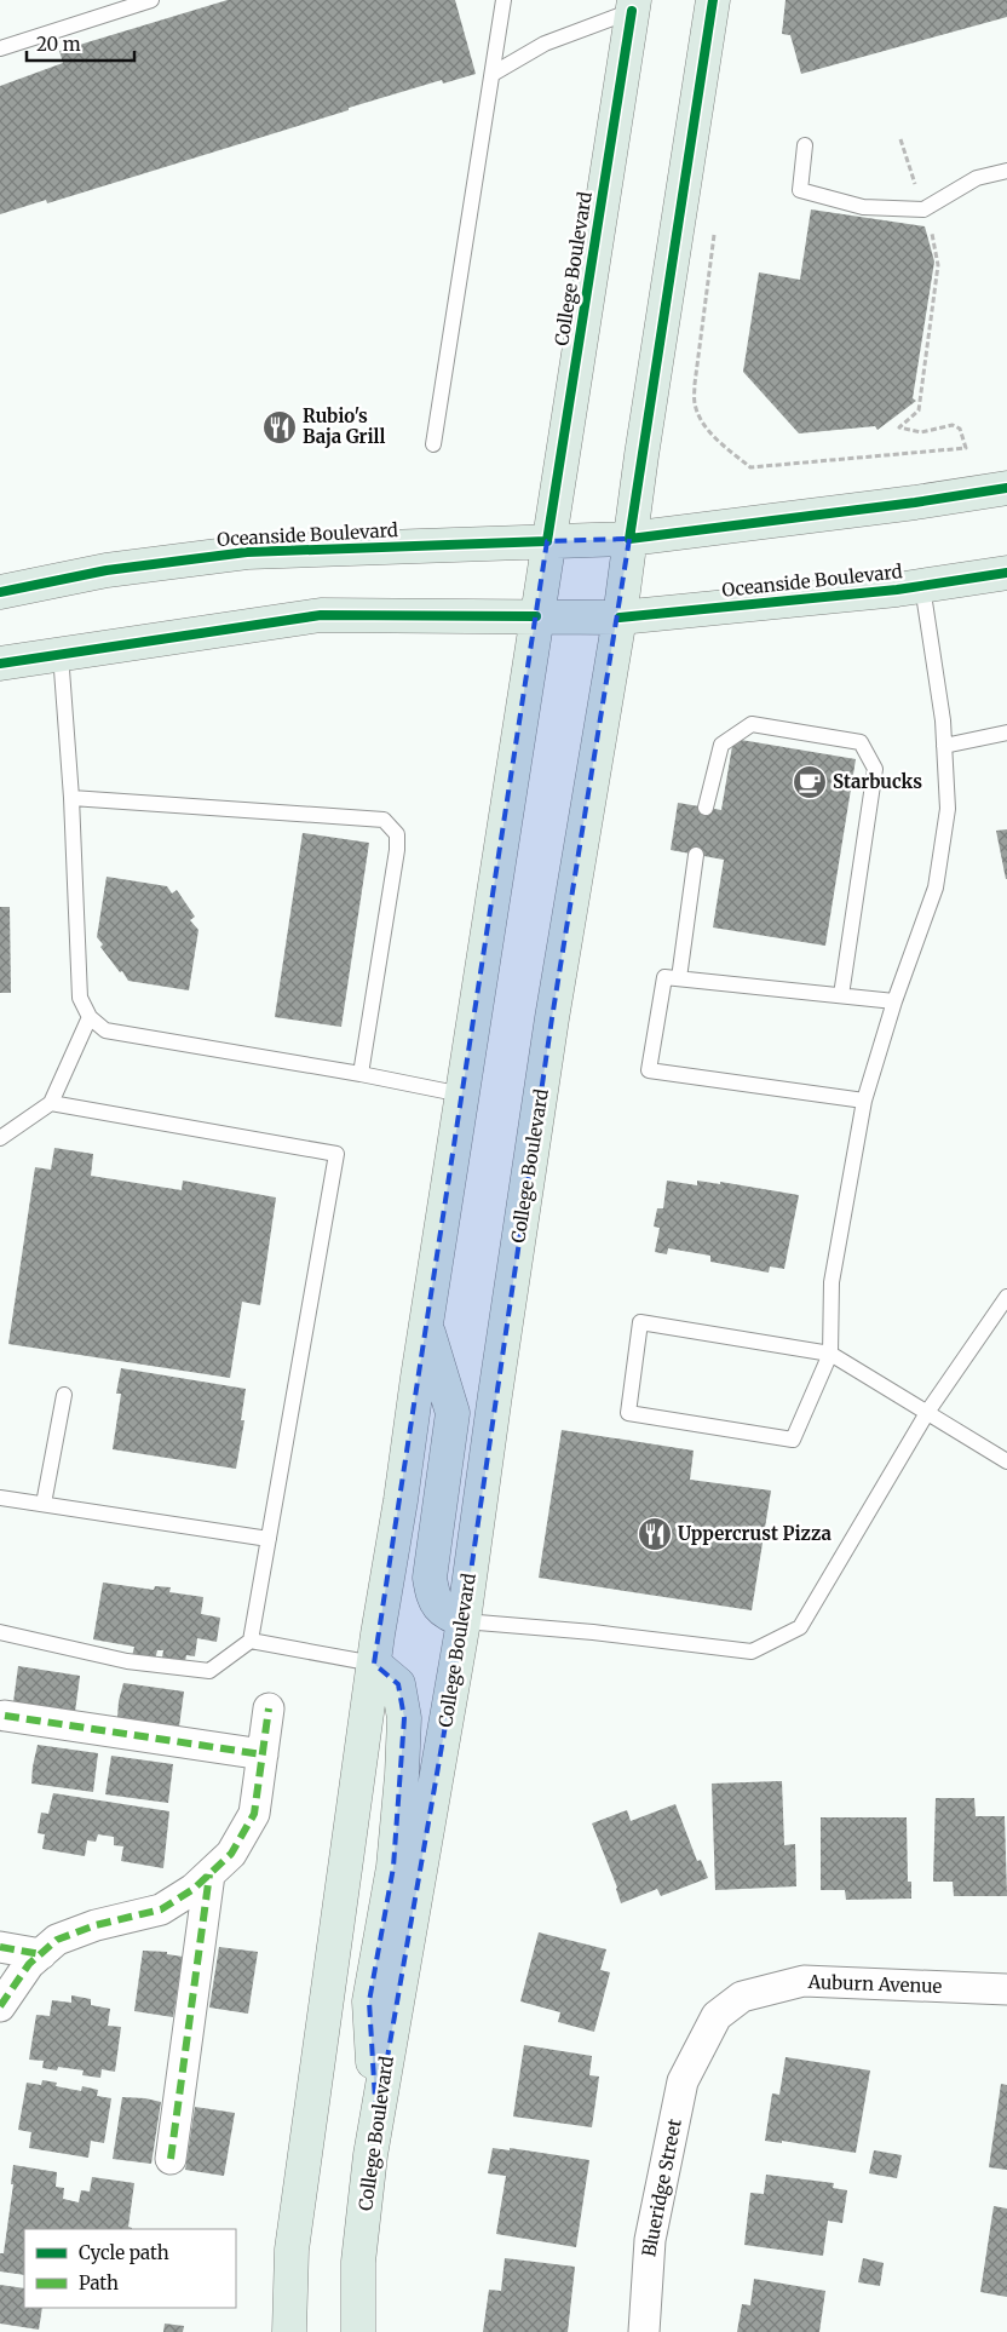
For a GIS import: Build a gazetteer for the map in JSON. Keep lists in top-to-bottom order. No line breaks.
{"streets":{"main road":["College Boulevard","Oceanside Boulevard"],"street":["Auburn Avenue","Blueridge Street"]},"crossings":[["College Boulevard","Oceanside Boulevard"],["Auburn Avenue","Blueridge Street"]],"places":{"restaurant":["Rubio's Baja Grill","Uppercrust Pizza"],"cafe":["Starbucks"]},"legend":["Cycle path","Path"],"scale_bar":"20 m"}
